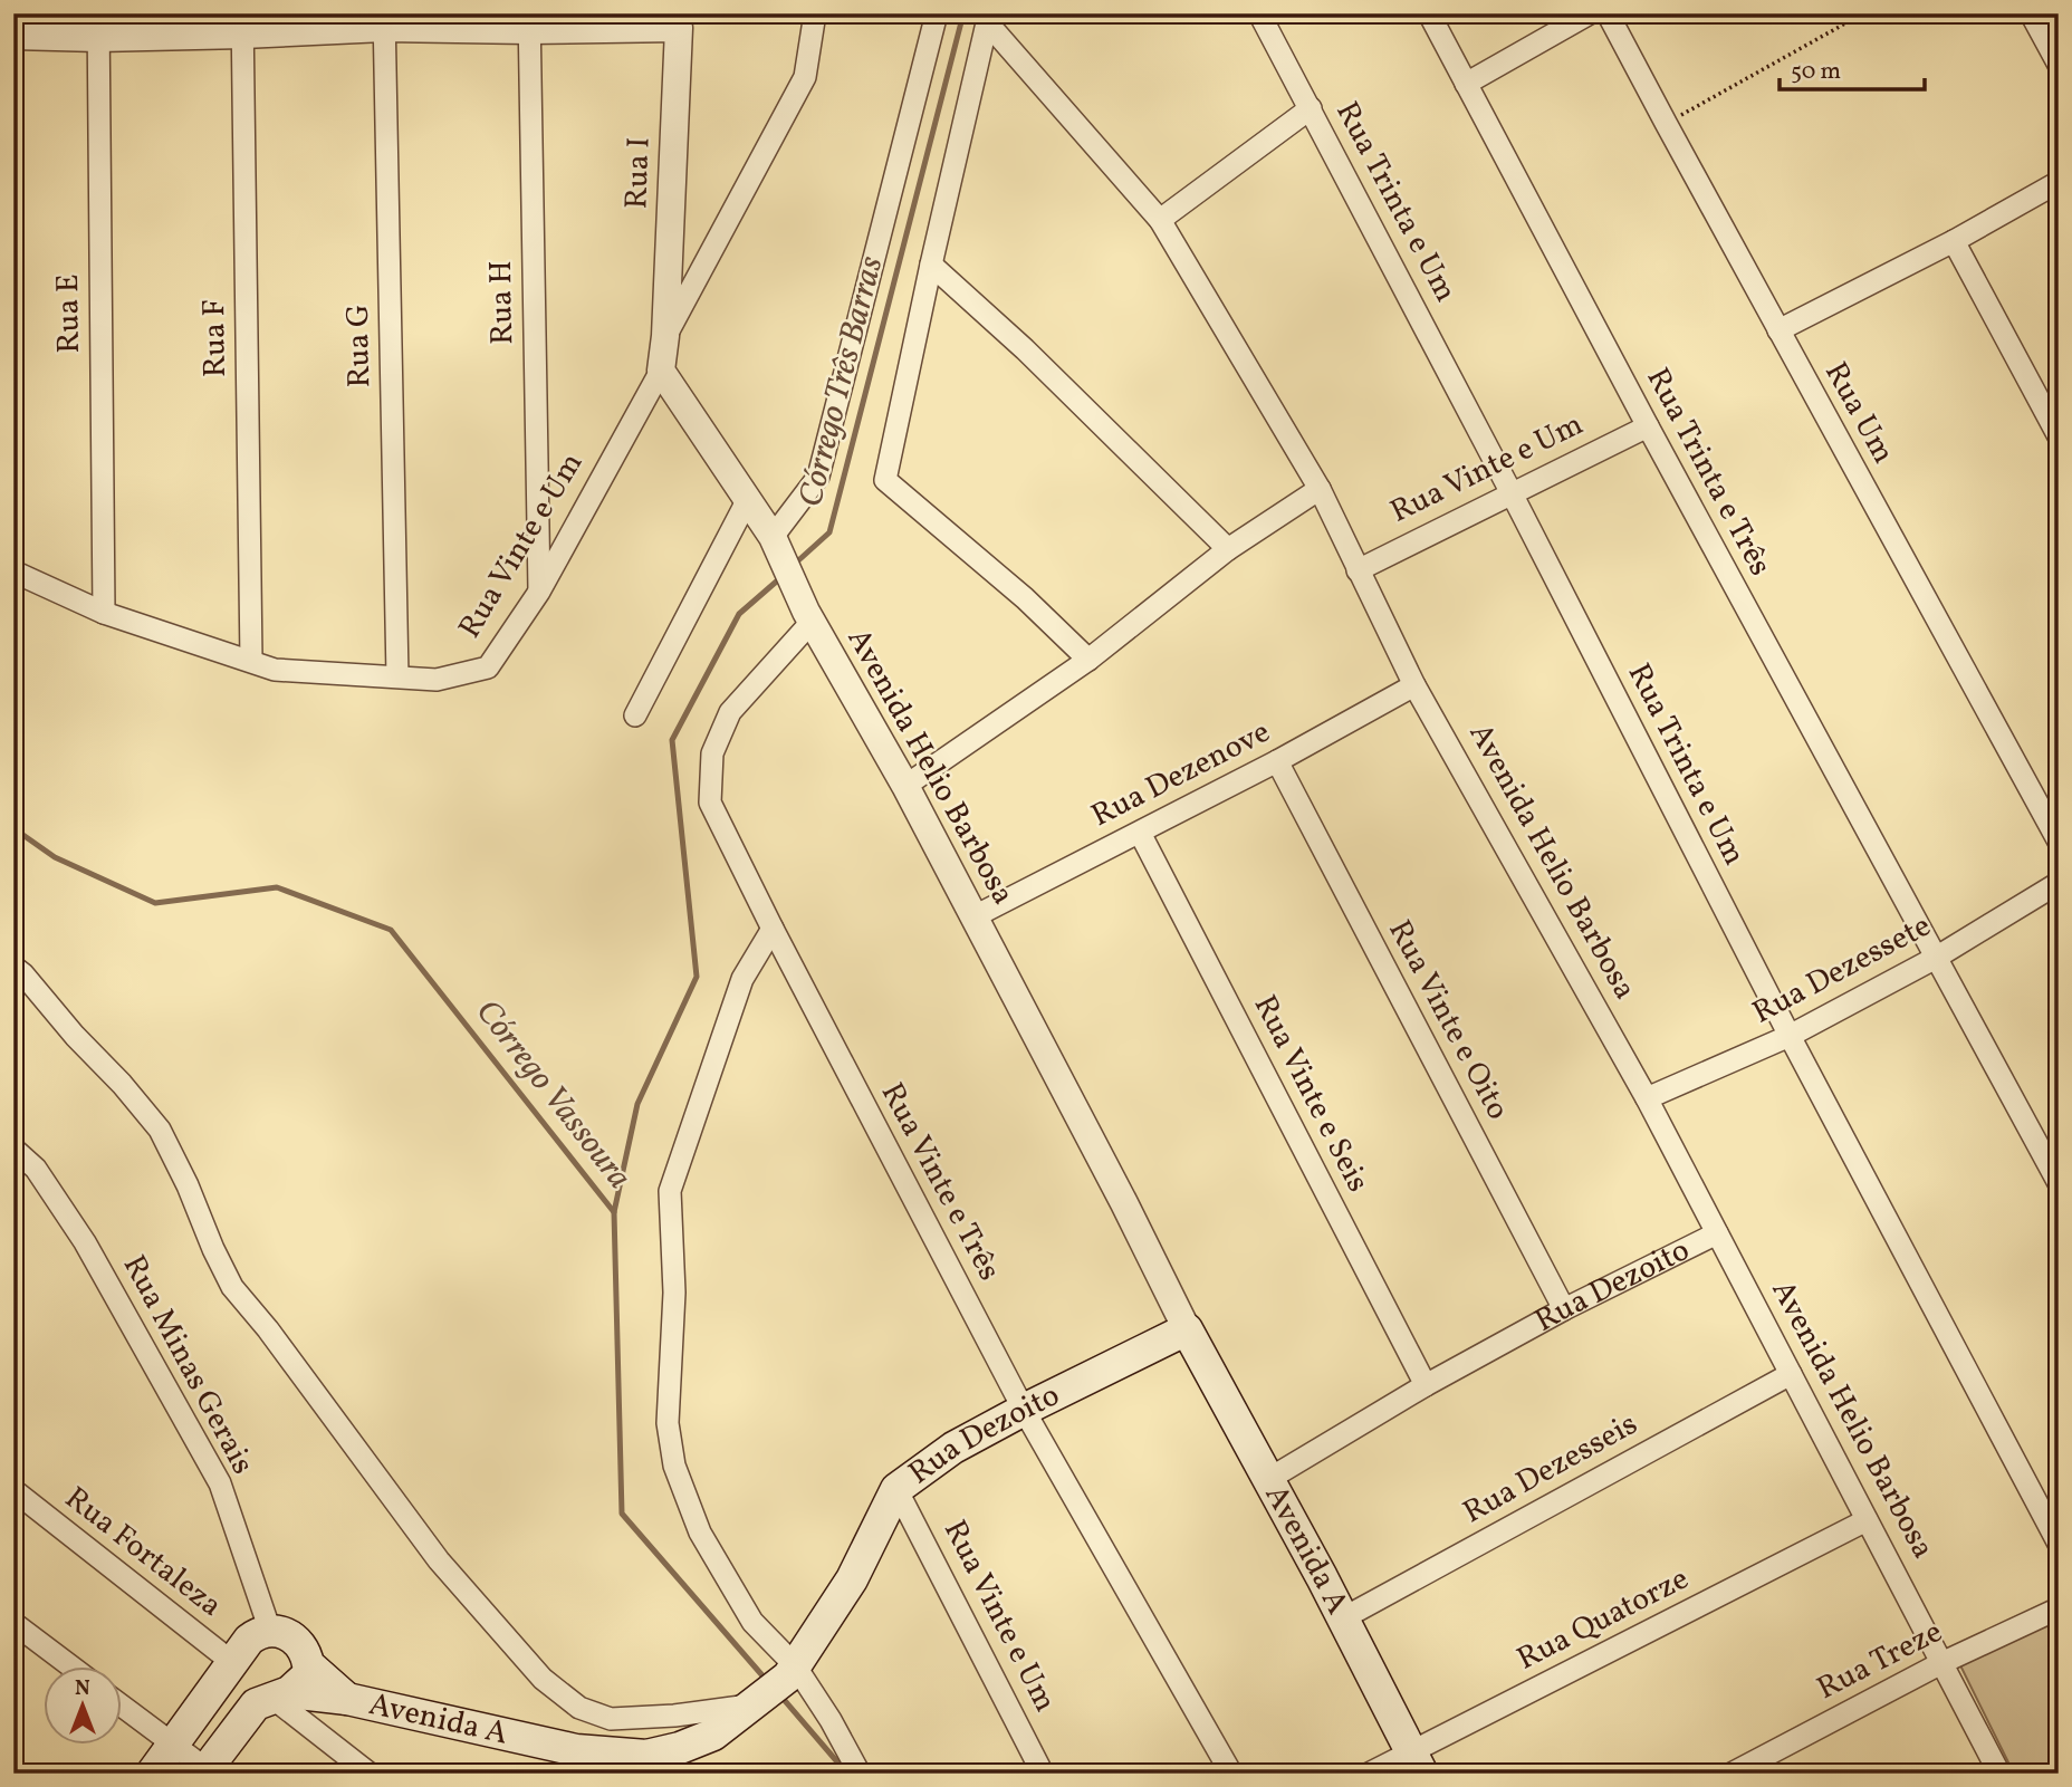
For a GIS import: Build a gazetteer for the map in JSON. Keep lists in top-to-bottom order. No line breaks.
{"streets":{"main road":["Rua Dezoito","Avenida A"],"street":["Rua I","Rua Trinta e Um","Rua H","Rua E","Rua F","Rua G","Rua Um","Rua Vinte e Um","Rua Trinta e Três","Avenida Helio Barbosa","Rua Dezenove","Rua Dezessete","Rua Vinte e Oito","Rua Vinte e Seis","Rua Vinte e Três","Rua Minas Gerais","Rua Dezesseis","Rua Fortaleza","Rua Quatorze","Rua Treze"]},"crossings":[["Rua I","Rua Vinte e Um"],["Rua Trinta e Um","Rua Vinte e Um"],["Rua Trinta e Um","Rua Dezessete"],["Rua H","Rua Vinte e Um"],["Rua E","Rua Vinte e Um"],["Rua F","Rua Vinte e Um"],["Rua G","Rua Vinte e Um"],["Rua Vinte e Um","Rua Trinta e Três"],["Rua Vinte e Um","Avenida Helio Barbosa"],["Rua Vinte e Um","Rua Dezoito"],["Rua Trinta e Três","Rua Dezessete"],["Avenida Helio Barbosa","Rua Dezenove"],["Avenida Helio Barbosa","Rua Dezessete"],["Avenida Helio Barbosa","Rua Vinte e Três"],["Avenida Helio Barbosa","Rua Dezoito"],["Avenida Helio Barbosa","Rua Dezesseis"],["Avenida Helio Barbosa","Avenida A"],["Avenida Helio Barbosa","Rua Quatorze"],["Avenida Helio Barbosa","Rua Treze"],["Rua Dezenove","Rua Vinte e Oito"],["Rua Dezenove","Rua Vinte e Seis"],["Rua Vinte e Oito","Rua Dezoito"],["Rua Vinte e Seis","Rua Dezoito"],["Rua Vinte e Três","Rua Dezoito"],["Rua Dezoito","Avenida A"],["Rua Minas Gerais","Avenida A"],["Rua Dezesseis","Avenida A"],["Avenida A","Rua Quatorze"]],"water":["Córrego Três Barras","Córrego Vassoura"],"scale_bar":"50 m","north":"top"}
